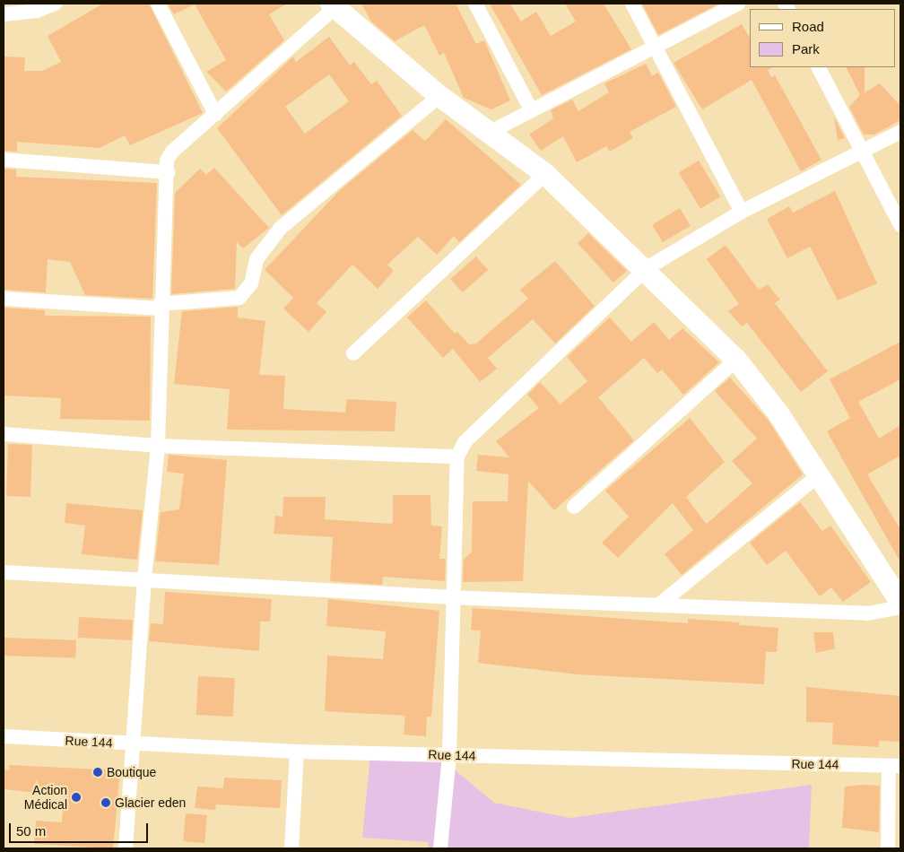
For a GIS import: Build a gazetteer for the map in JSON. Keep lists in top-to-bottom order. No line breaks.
{"streets":{"street":["Rue 144"]},"places":["Boutique","Action Médical","Glacier eden"],"legend":["Road","Park"],"scale_bar":"50 m"}
